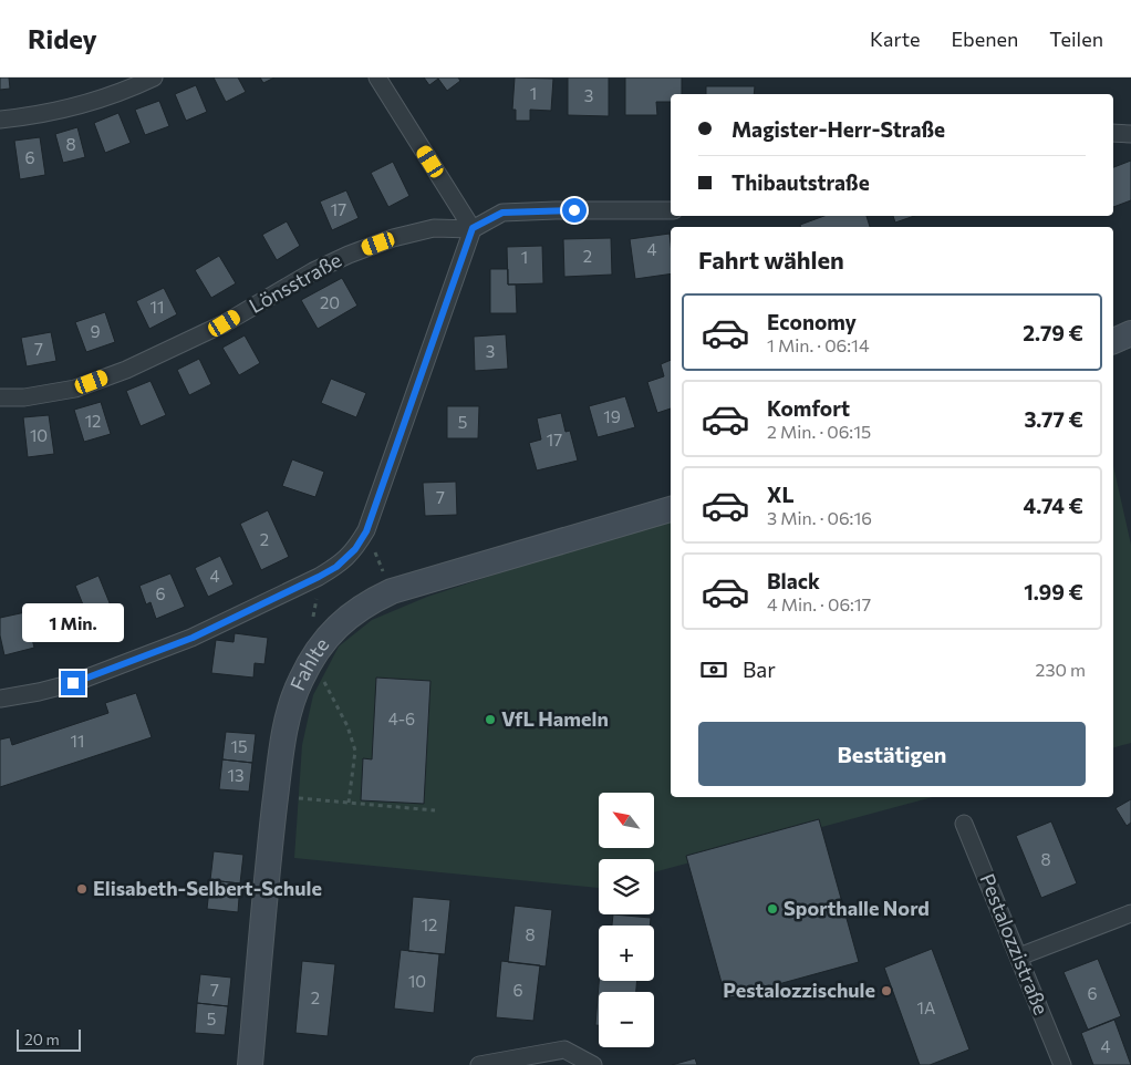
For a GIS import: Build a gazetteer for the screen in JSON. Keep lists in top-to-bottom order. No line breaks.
{"streets":{"main road":["Fahlte"],"street":["Lönsstraße","Pestalozzistraße"]},"places":["VfL Hameln","Elisabeth-Selbert-Schule","Sporthalle Nord","Pestalozzischule"],"house_numbers":["1","3","8","6","17","4","2","1","20","11","9","7","3","19","12","5","10","17","7","2","4","6","4-6","11","15","13","8","12","8","10","7","6","6","2","1A","5","4"],"scale_bar":"20 m","north":"top left","page":{"header":"Ridey","nav":["Karte","Ebenen","Teilen"],"banner":["Magister-Herr-Straße","Thibautstraße"],"heading":"Fahrt wählen","list":[{"name":"Economy","note":"1 Min. · 06:14","value":"2.79 €"},{"name":"Komfort","note":"2 Min. · 06:15","value":"3.77 €"},{"name":"XL","note":"3 Min. · 06:16","value":"4.74 €"},{"name":"Black","note":"4 Min. · 06:17","value":"1.99 €"}],"bubble":"1 Min.","pay":["Bar","230 m"],"buttons":"Bestätigen","map_buttons":["+","−"],"scale":"20 m"}}
